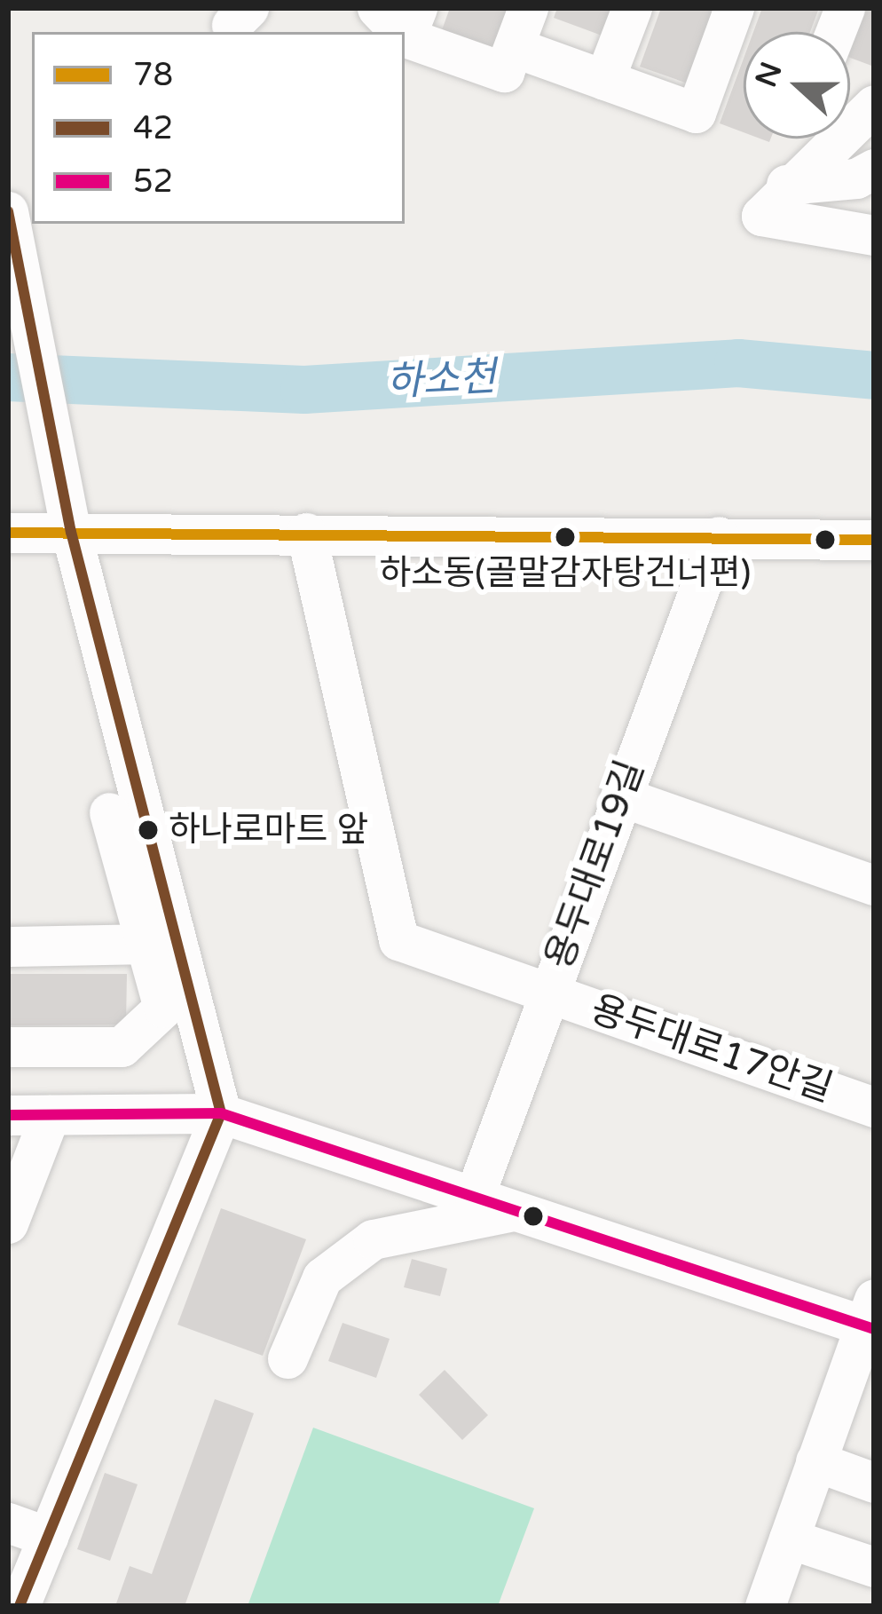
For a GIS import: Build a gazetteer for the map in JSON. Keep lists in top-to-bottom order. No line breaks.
{"streets":{"street":["용두대로19길","용두대로17안길"]},"crossings":[["용두대로19길","용두대로17안길"]],"water":["하소천"],"places":["하소동(골말감자탕건너편)","하나로마트 앞"],"lines":["transit line 42","transit line 78","transit line 52"],"legend":["78","42","52"],"north":"left"}
